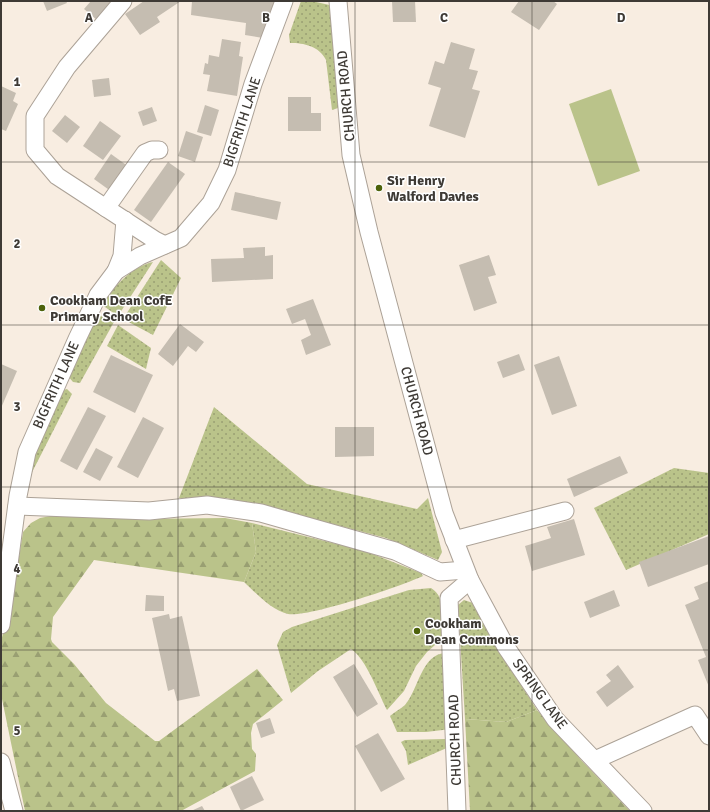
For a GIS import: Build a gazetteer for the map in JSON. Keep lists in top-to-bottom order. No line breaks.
{"streets":{"street":["CHURCH ROAD","BIGFRITH LANE","SPRING LANE"]},"crossings":[["CHURCH ROAD","SPRING LANE"]],"places":["Sir Henry Walford Davies","Cookham Dean CofE Primary School","Cookham Dean Commons"],"grid":{"columns":["A","B","C","D"],"rows":["1","2","3","4","5"]}}
